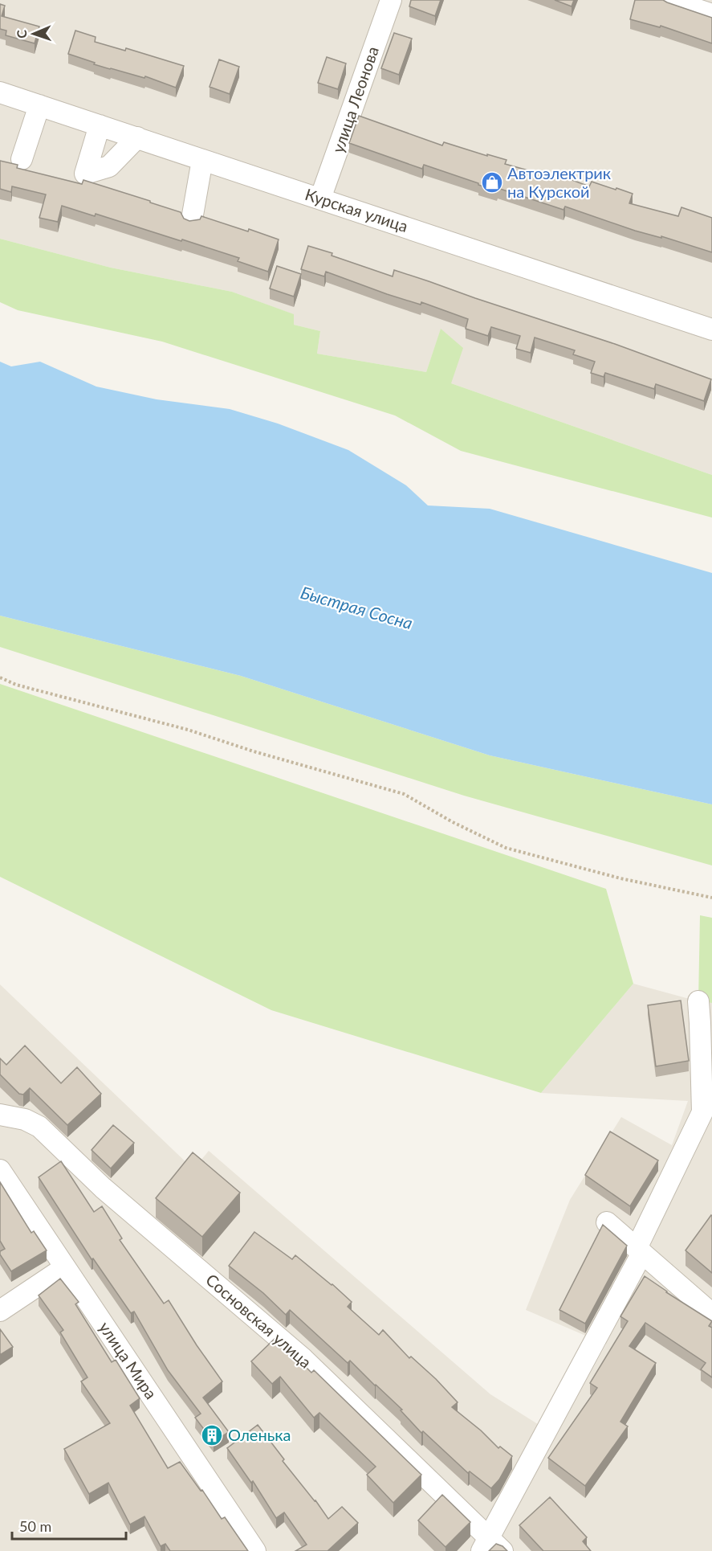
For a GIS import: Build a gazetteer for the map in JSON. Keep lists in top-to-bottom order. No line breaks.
{"streets":{"street":["улица Леонова","Курская улица","Сосновская улица","улица Мира"]},"crossings":[["улица Леонова","Курская улица"]],"water":["Быстрая Сосна"],"places":{"shop":["Автоэлектрик на Курской"],"building":["Оленька"]},"scale_bar":"50 m","north":"left"}
